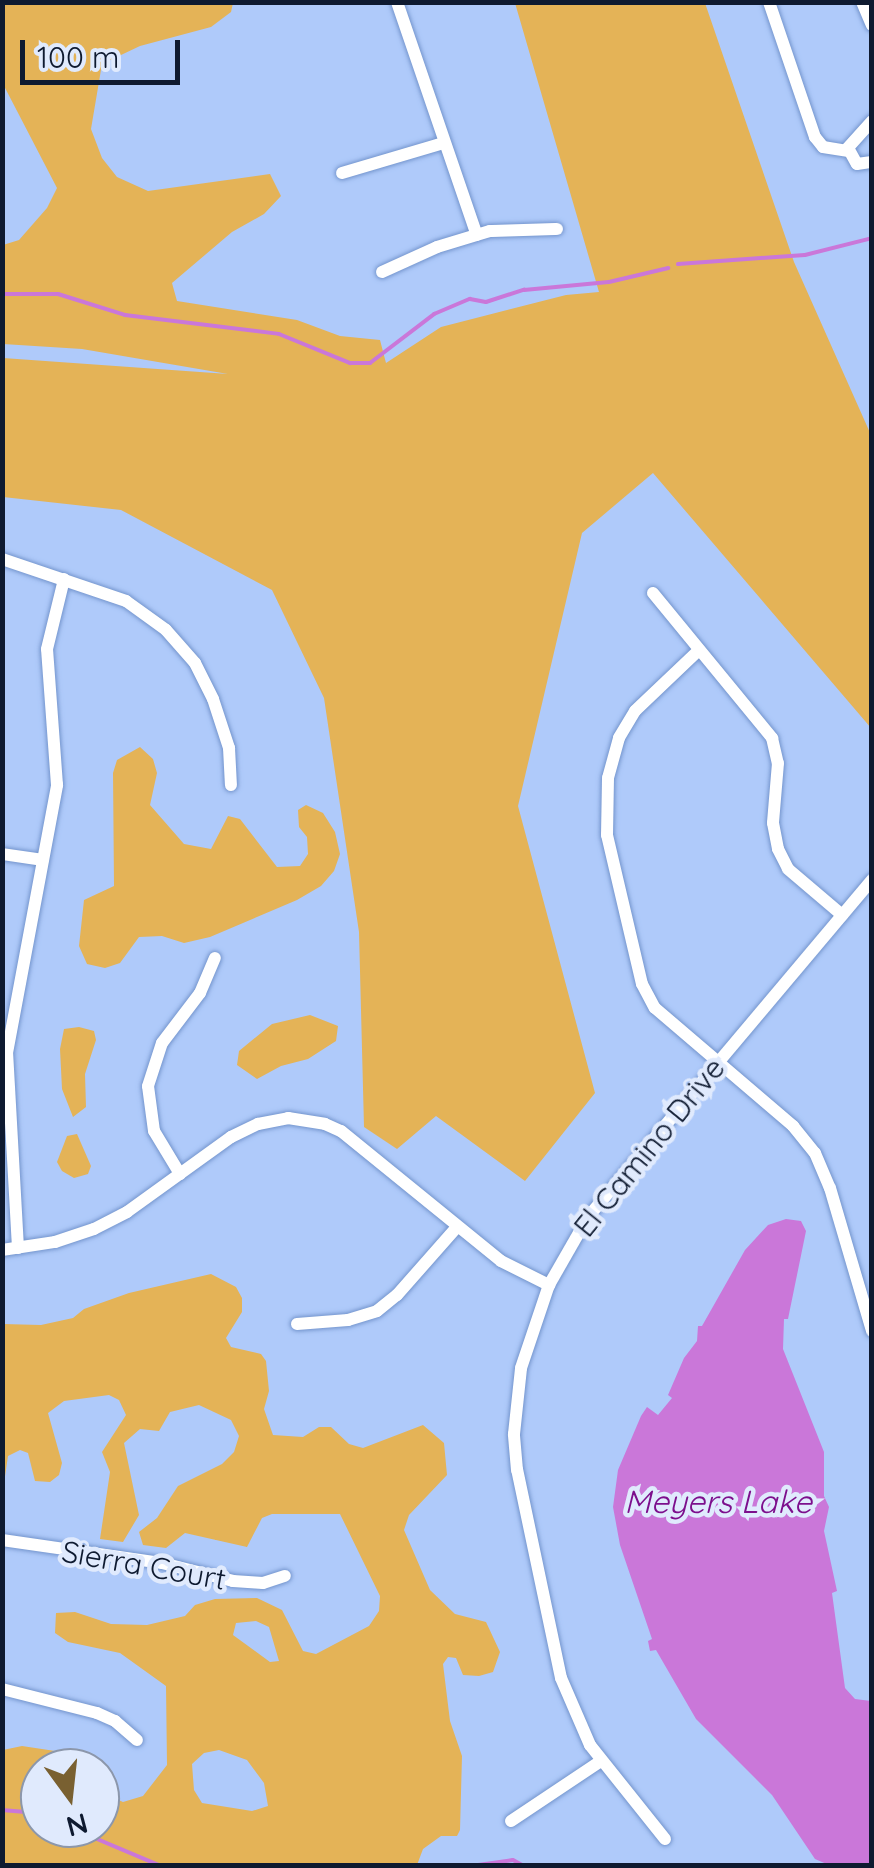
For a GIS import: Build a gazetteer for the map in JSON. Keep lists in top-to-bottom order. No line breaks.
{"streets":{"street":["El Camino Drive","Sierra Court"]},"water":["Meyers Lake"],"scale_bar":"100 m","north":"bottom"}
